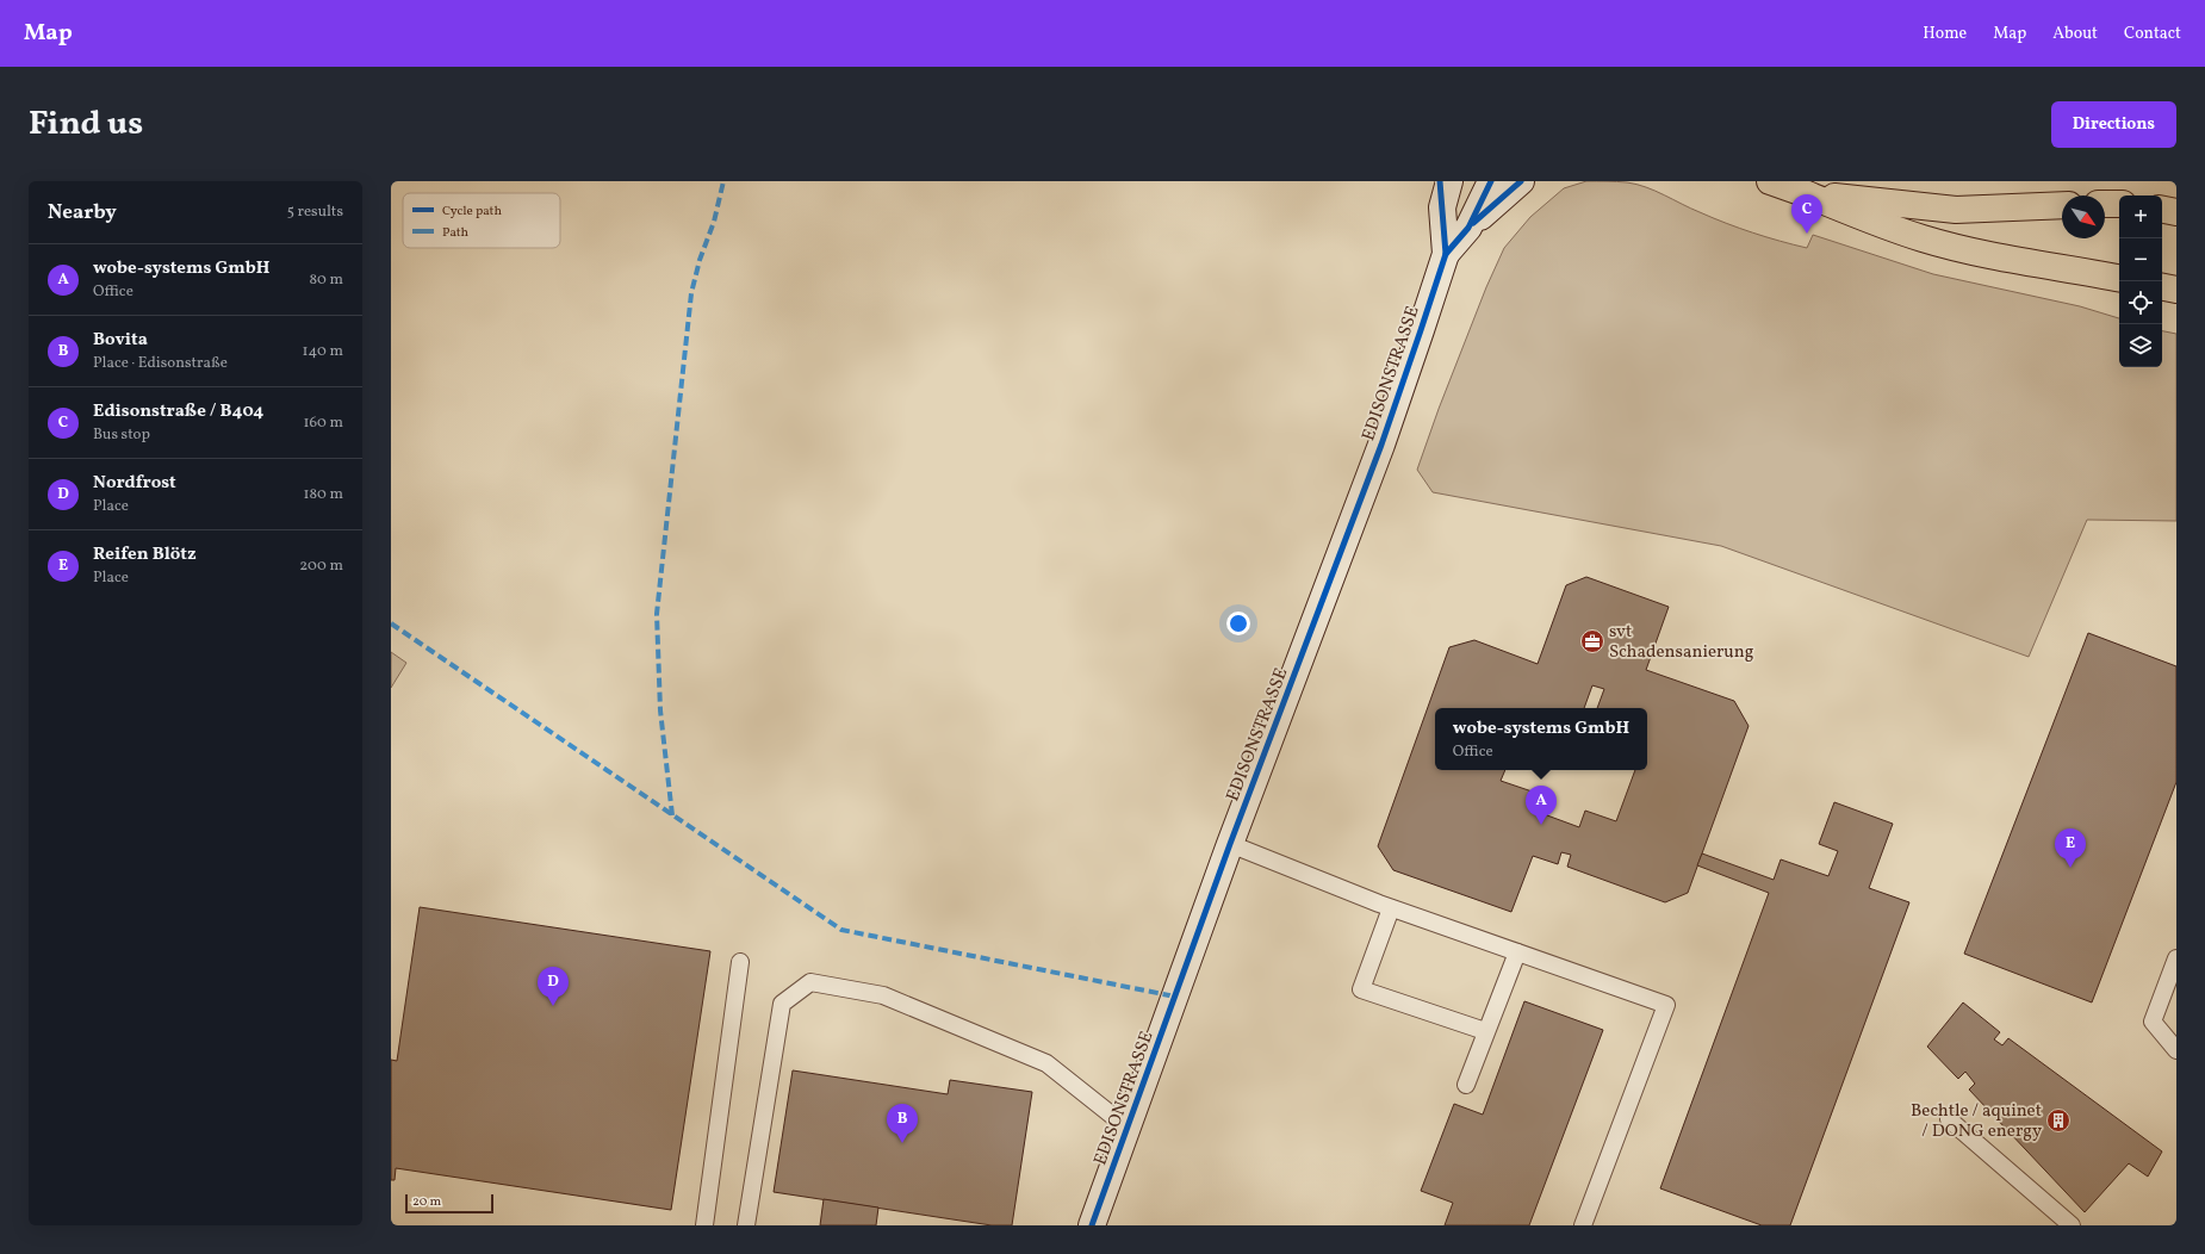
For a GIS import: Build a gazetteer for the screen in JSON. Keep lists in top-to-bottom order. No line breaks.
{"streets":{"street":["EDISONSTRASSE"]},"places":{"office":["svt Schadensanierung"],"building":["Bechtle / aquinet / DONG energy"]},"legend":["Cycle path","Path"],"scale_bar":"20 m","north":"bottom right","page":{"header":"Map","nav":["Home","Map","About","Contact"],"title":"Find us","buttons":"Directions","heading":["Nearby","5 results"],"pins":["C","A","E","D","B"],"map_buttons":["+","−"],"list":[{"mark":"A","name":"wobe-systems GmbH","note":"Office","value":"80 m"},{"mark":"B","name":"Bovita","note":"Place · Edisonstraße","value":"140 m"},{"mark":"C","name":"Edisonstraße / B404","note":"Bus stop","value":"160 m"},{"mark":"D","name":"Nordfrost","note":"Place","value":"180 m"},{"mark":"E","name":"Reifen Blötz","note":"Place","value":"200 m"}],"popup":["wobe-systems GmbH","Office"],"scale":"20 m"}}
